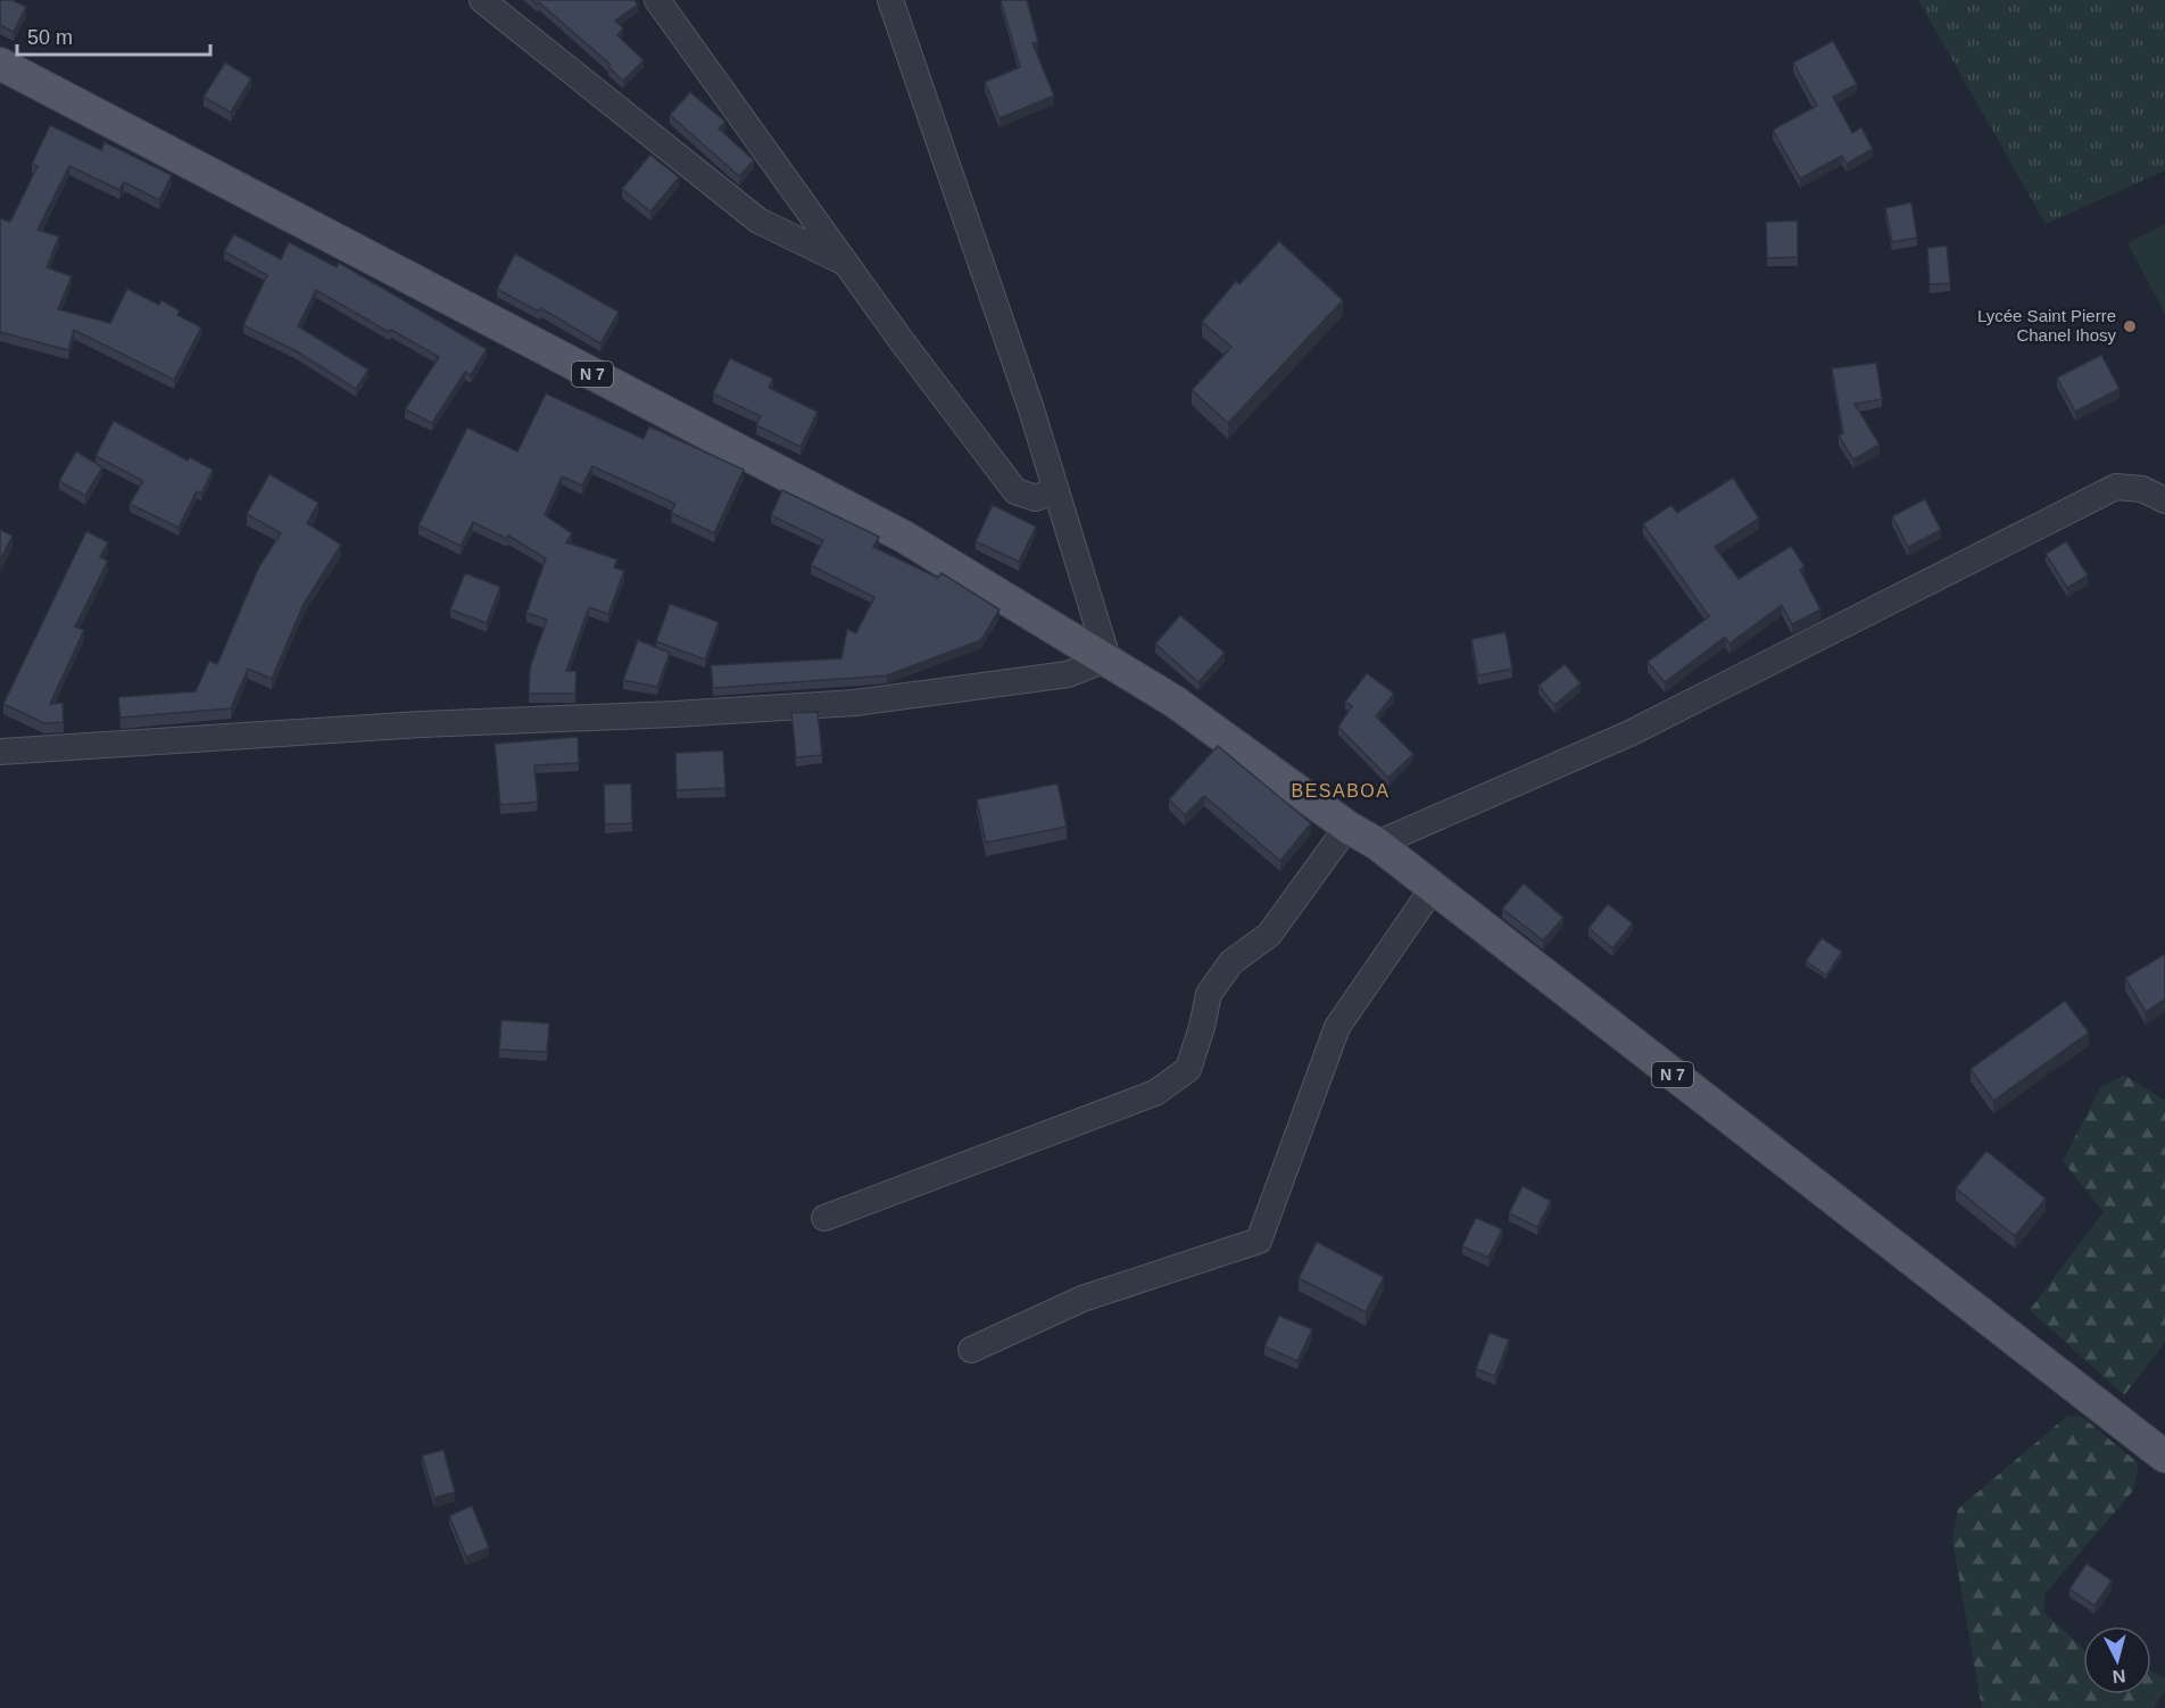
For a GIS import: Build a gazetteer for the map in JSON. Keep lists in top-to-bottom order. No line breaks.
{"streets":{"main road":["N 7"]},"districts":["BESABOA"],"places":["Lycée Saint Pierre Chanel Ihosy"],"scale_bar":"50 m","north":"bottom"}
